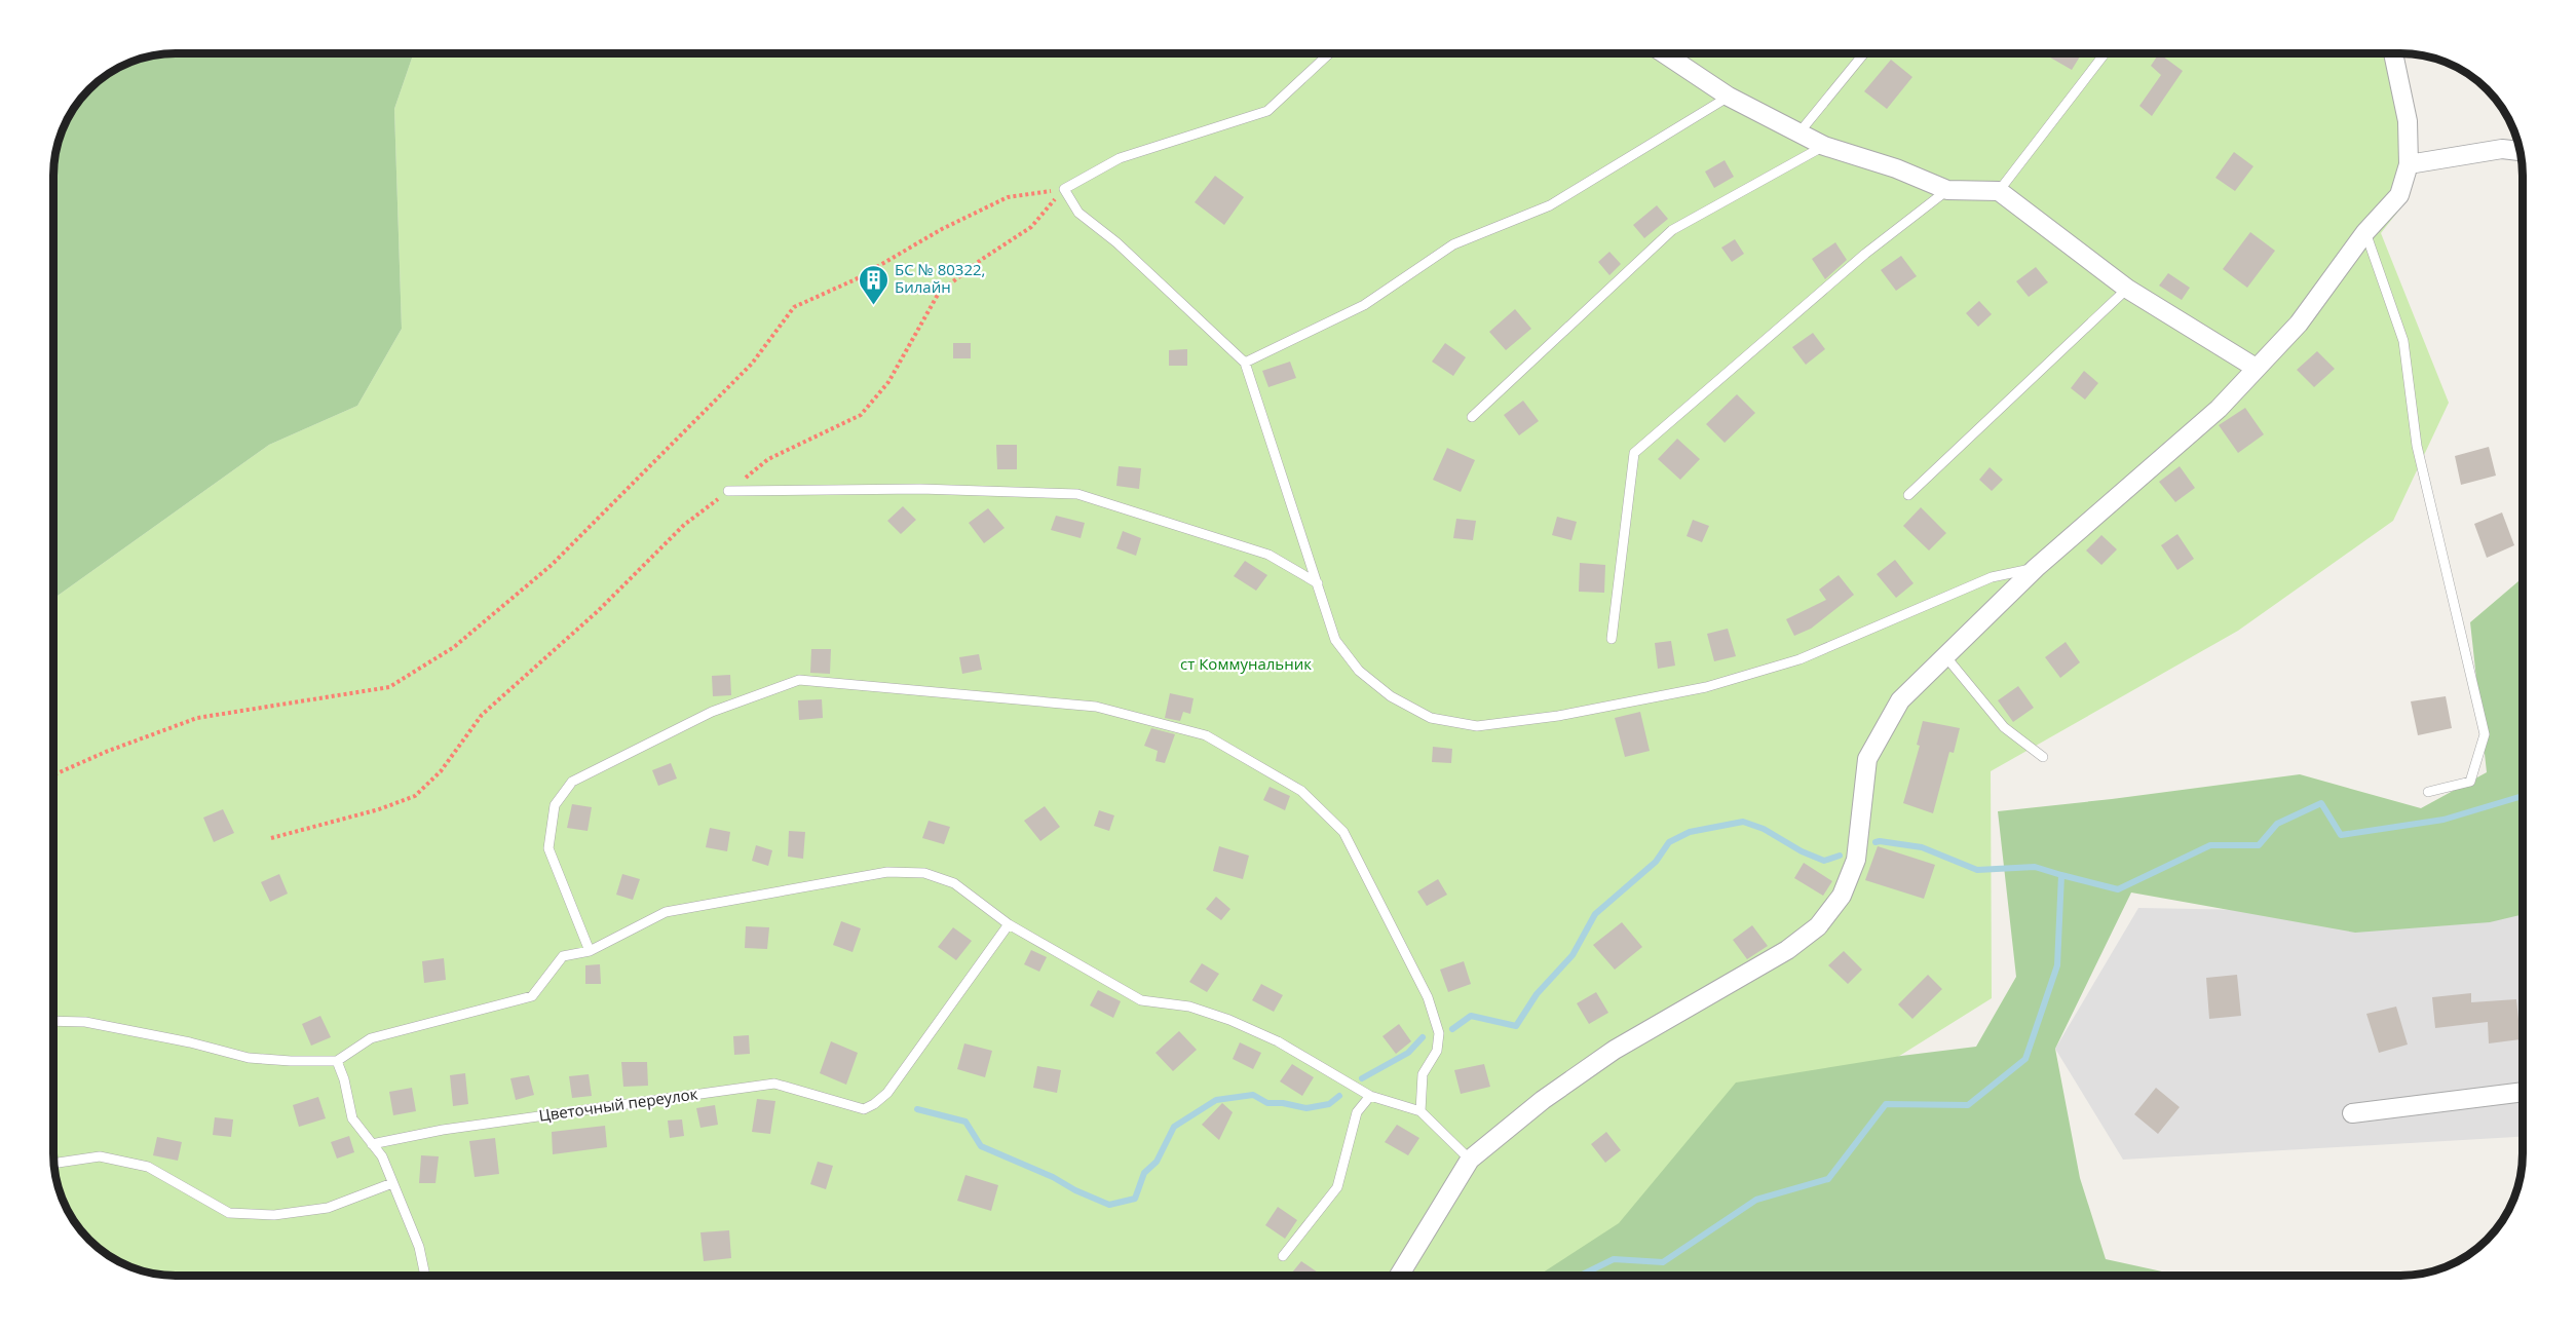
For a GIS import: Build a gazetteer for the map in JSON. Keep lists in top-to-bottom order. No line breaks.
{"streets":{"lane":["Цветочный переулок"]},"parks":["ст Коммунальник"],"places":{"building":["БС № 80322, Билайн"]}}
